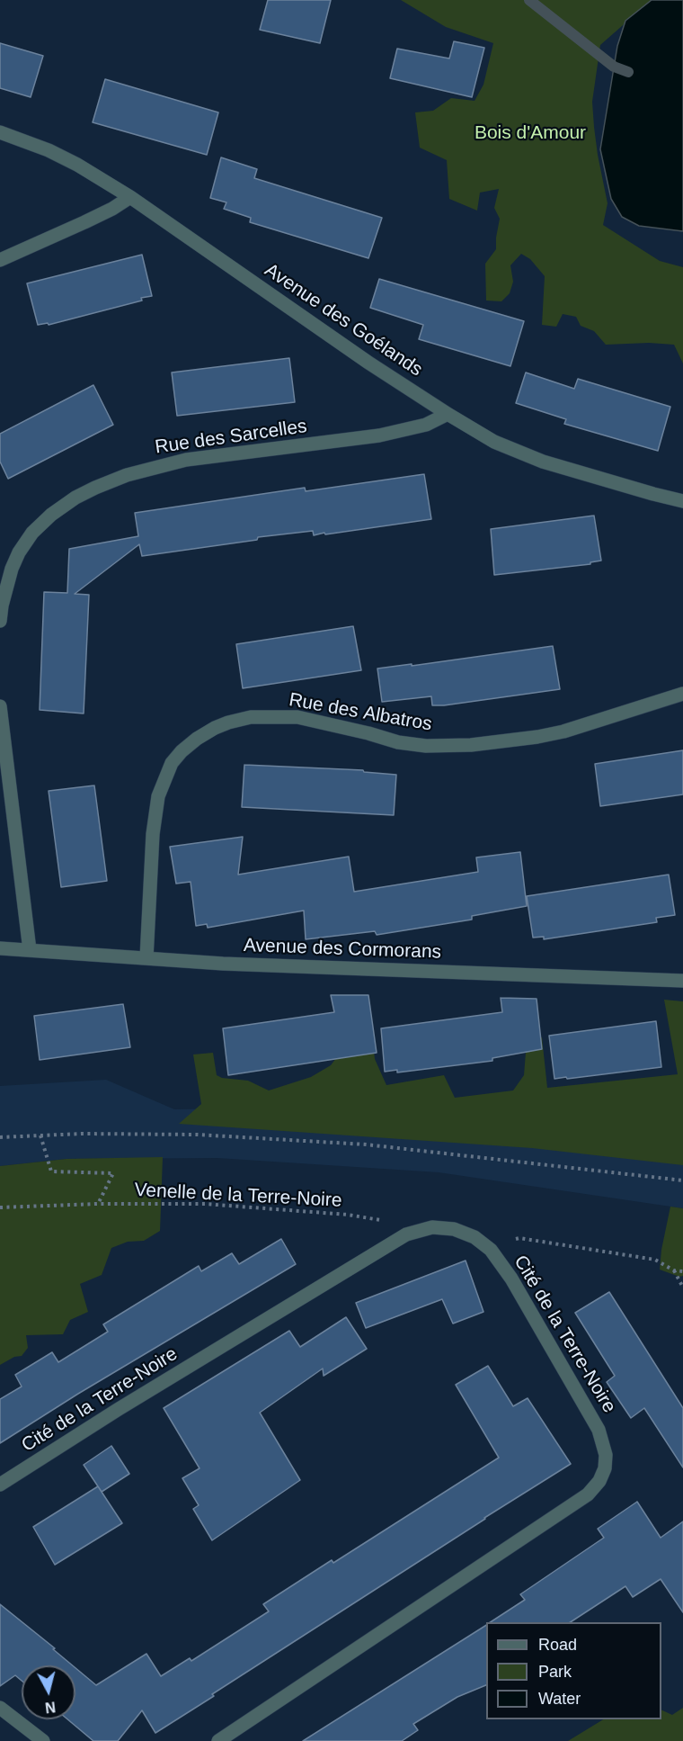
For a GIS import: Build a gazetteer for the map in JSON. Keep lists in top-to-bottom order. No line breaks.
{"streets":{"street":["Avenue des Goélands","Rue des Sarcelles","Rue des Albatros","Avenue des Cormorans","Cité de la Terre-Noire"],"path":["Venelle de la Terre-Noire"]},"crossings":[["Avenue des Goélands","Rue des Sarcelles"],["Rue des Albatros","Avenue des Cormorans"],["Venelle de la Terre-Noire","Cité de la Terre-Noire"]],"parks":["Bois d'Amour"],"legend":["Road","Park","Water"],"north":"bottom"}
